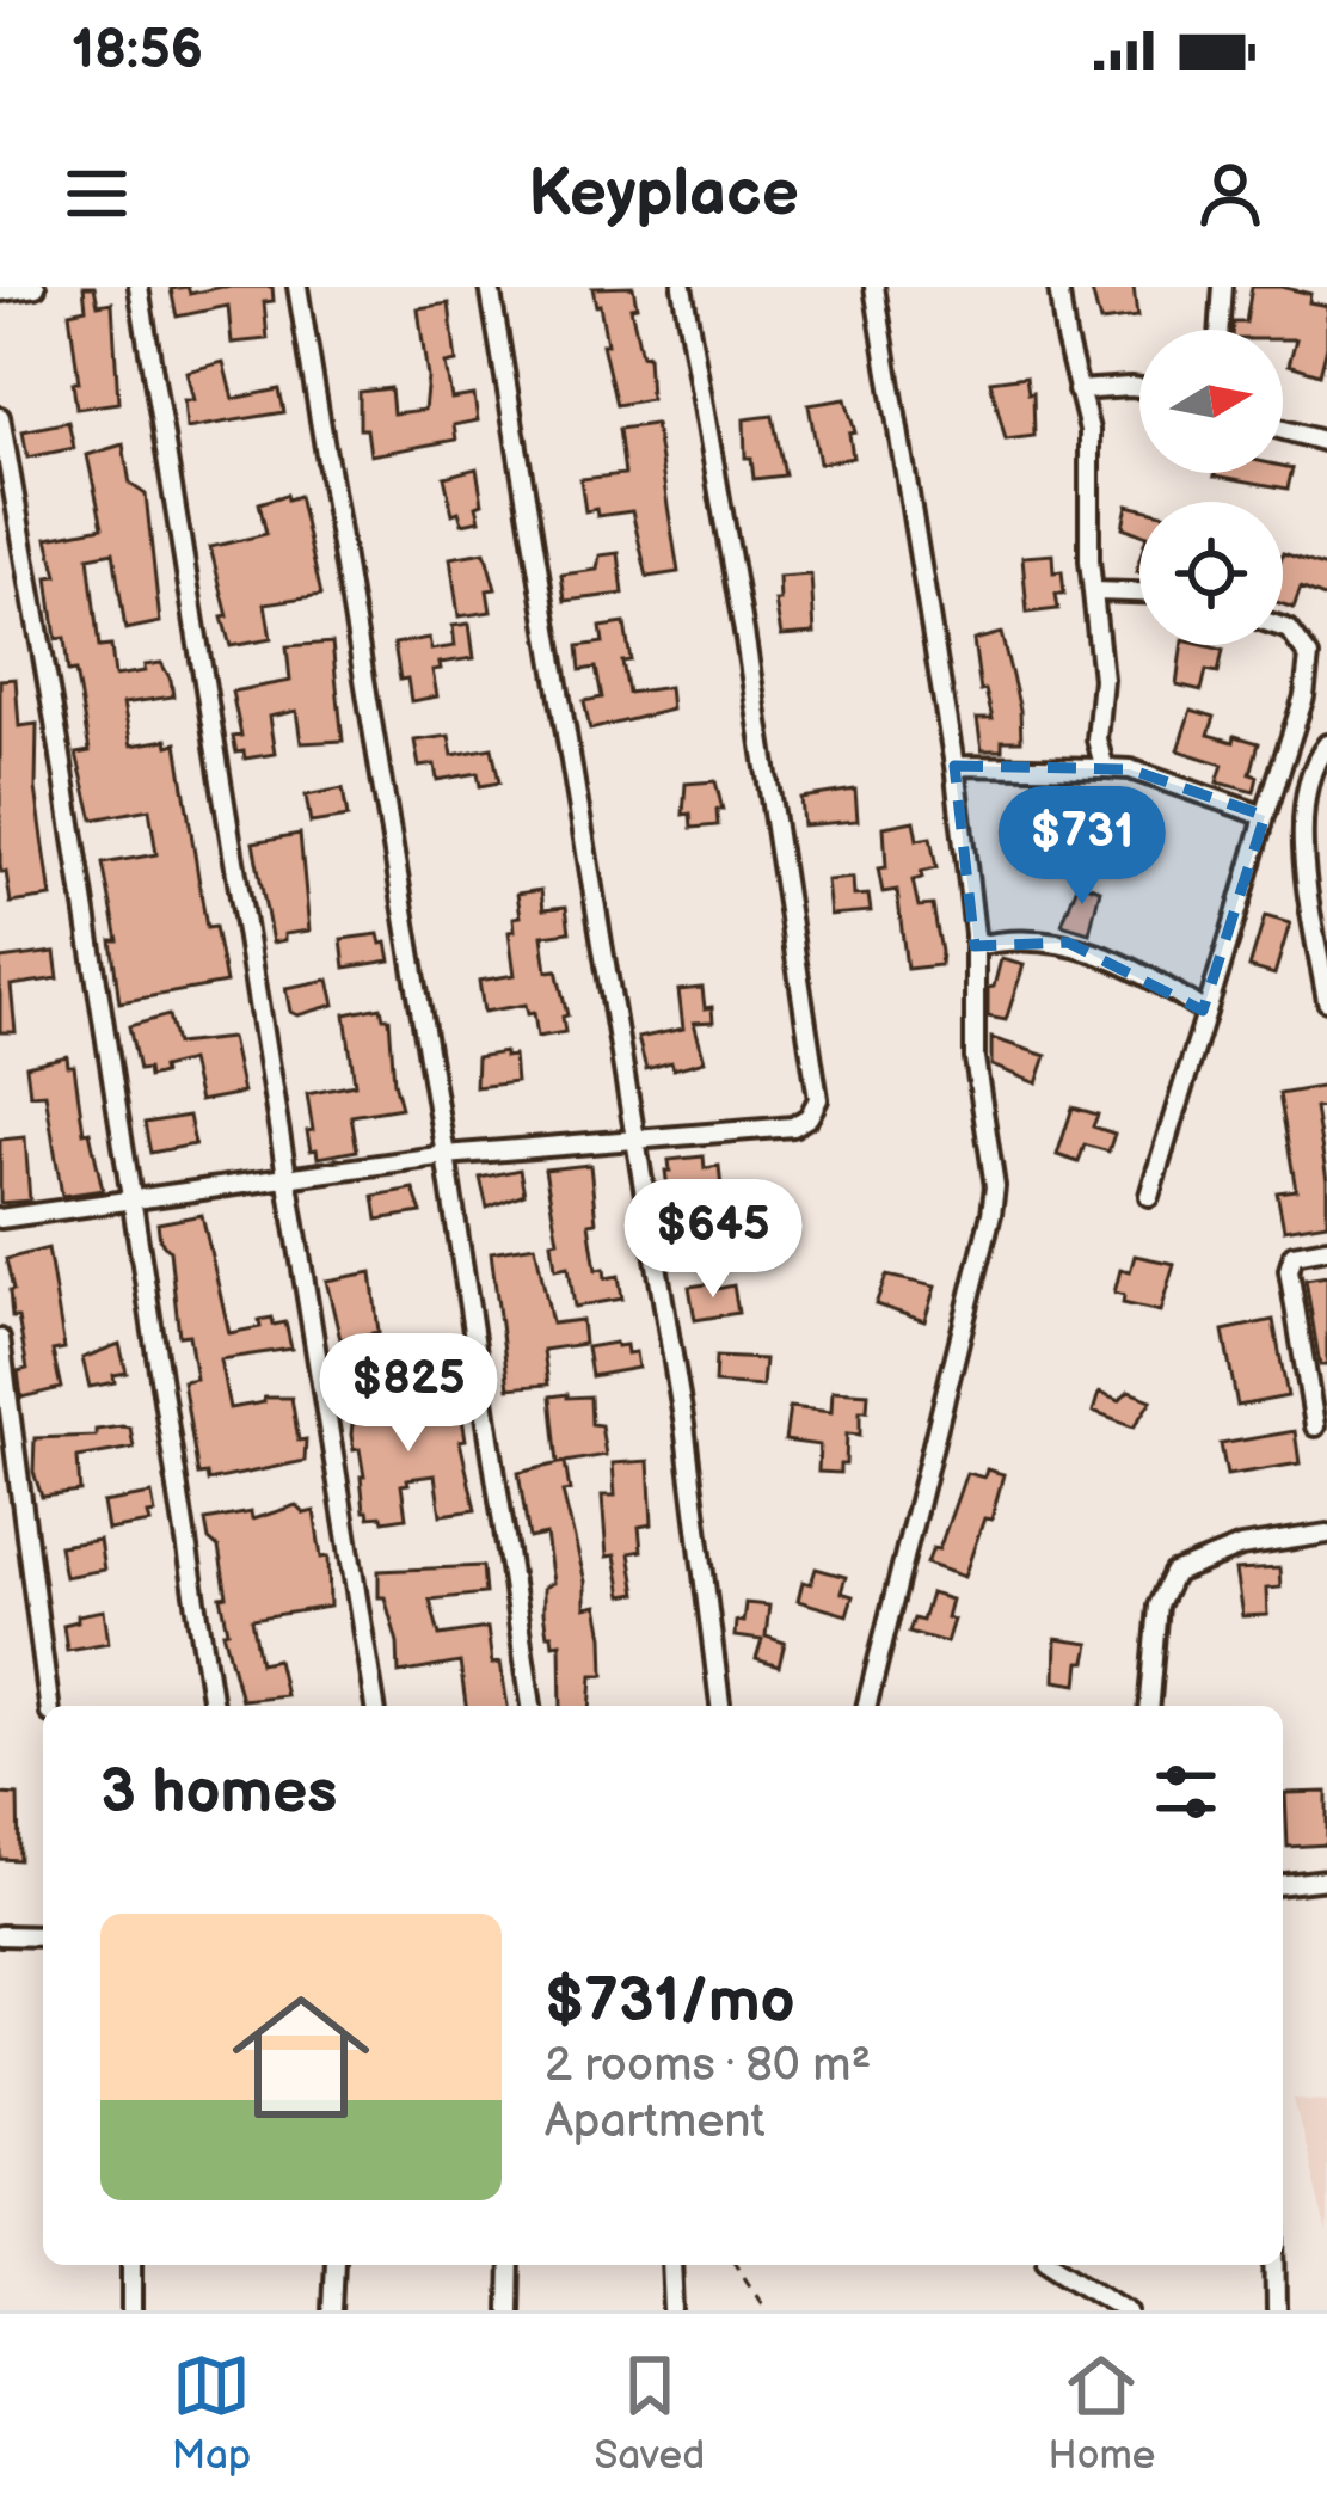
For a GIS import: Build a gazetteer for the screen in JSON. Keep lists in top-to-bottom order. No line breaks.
{"north":"right","page":{"status":"18:56","header":"Keyplace","price":["$731","$645","$825"],"heading":"3 homes","list":[{"name":"$731/mo","note":"2 rooms · 80 m² · Apartment"}],"tabs":["Map","Saved","Home"]}}
